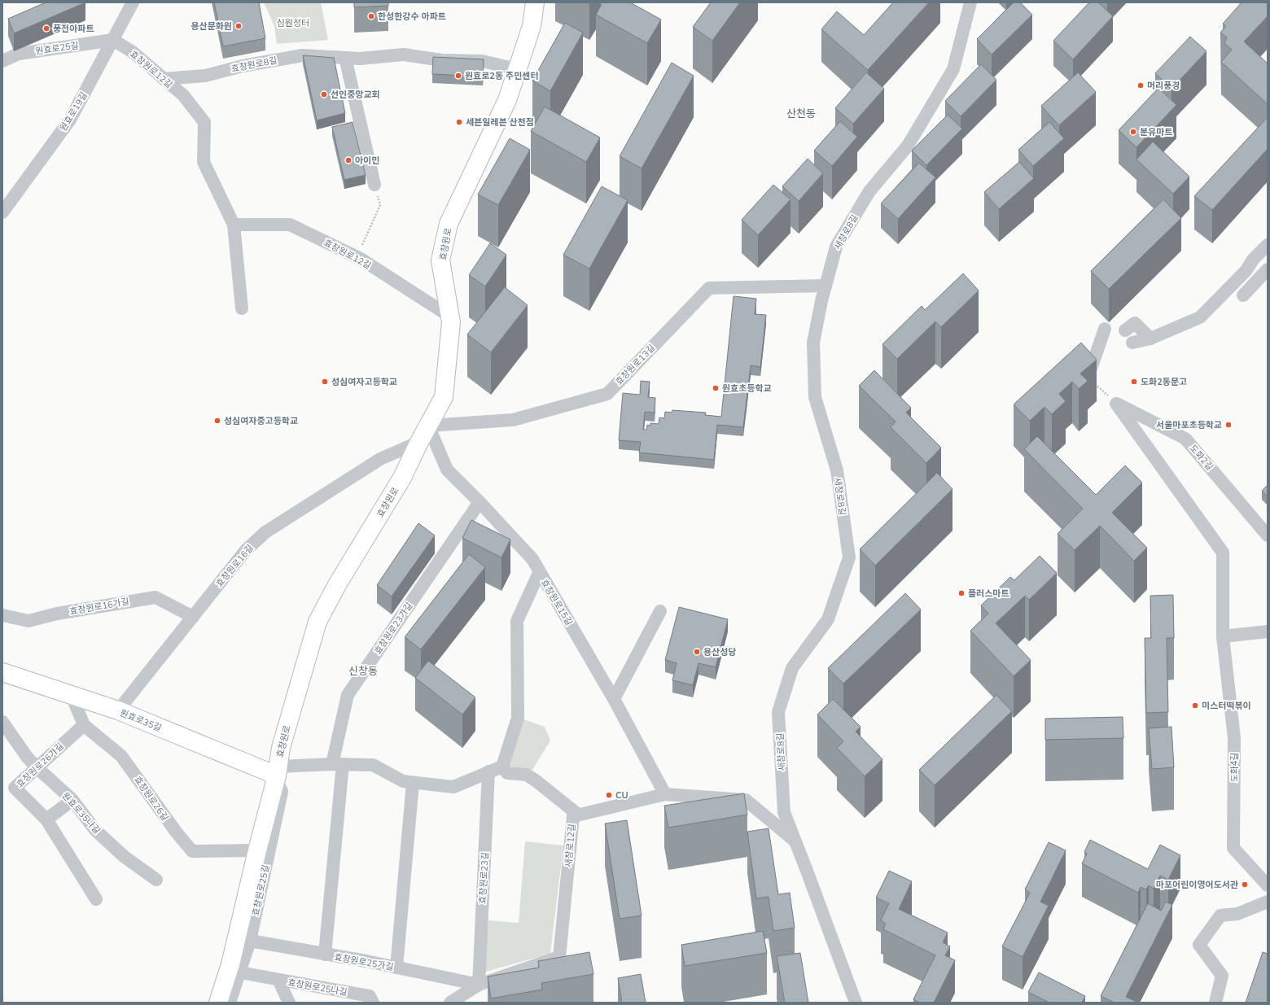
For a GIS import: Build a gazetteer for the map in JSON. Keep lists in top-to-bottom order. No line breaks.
{"streets":{"street":["원효로25길","효창원로8길","효창원로12길","원효로19길","새창로8길","효창원로","효창원로13길","도화2길","효창원로16길","효창원로15길","효창원로16가길","효창원로23가길","원효로35길","효창원로26가길","도화4길","효창원로26길","원효로35나길","새창로12길","효창원로23길","효창원로25길","효창원로25가길","효창원로25나길"]},"crossings":[["원효로25길","효창원로12길"],["원효로25길","원효로19길"],["효창원로8길","효창원로12길"],["효창원로8길","효창원로"],["효창원로12길","원효로19길"],["효창원로12길","효창원로"],["새창로8길","효창원로13길"],["새창로8길","새창로12길"],["효창원로","효창원로13길"],["효창원로","효창원로16길"],["효창원로","효창원로15길"],["효창원로","원효로35길"],["효창원로","효창원로26길"],["효창원로","효창원로25길"],["효창원로13길","효창원로15길"],["도화2길","도화4길"],["효창원로16길","효창원로16가길"],["효창원로16길","원효로35길"],["효창원로15길","효창원로23가길"],["효창원로15길","새창로12길"],["원효로35길","효창원로26길"],["원효로35길","효창원로25길"],["효창원로26가길","효창원로26길"],["효창원로26가길","원효로35나길"],["새창로12길","효창원로23길"],["새창로12길","효창원로25가길"],["효창원로23길","효창원로25가길"],["효창원로25길","효창원로25가길"],["효창원로25길","효창원로25나길"]],"districts":["산천동","신창동"],"parks":["심원정터"],"places":["한성한강수 아파트","용산문화원","풍전아파트","원효로2동 주민센터","머리풍경","선인중앙교회","세븐일레븐 산천점","분유마트","아이민","성심여자고등학교","도화2동문고","원효초등학교","성심여자중고등학교","서울마포초등학교","플러스마트","용산성당","미스터떡볶이","CU","마포어린이영어도서관"]}
